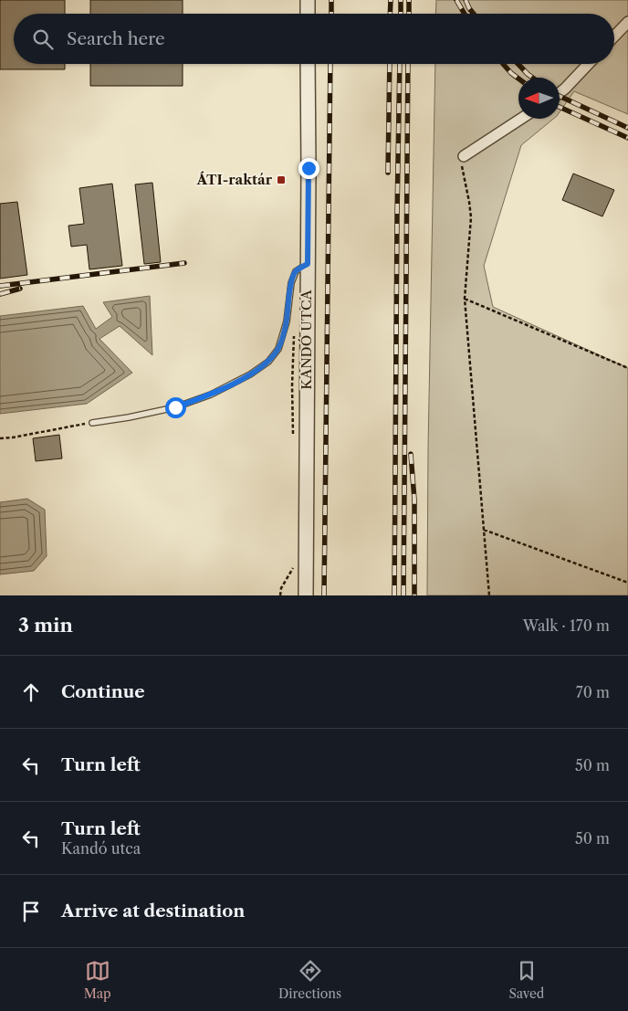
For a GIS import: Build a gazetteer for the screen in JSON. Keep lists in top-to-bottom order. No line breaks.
{"streets":{"street":["KANDÓ UTCA"]},"places":{"transit":["ÁTI-raktár"]},"north":"left","page":{"search":"Search here","heading":["3 min","Walk · 170 m"],"list":[["Continue","70 m"],["Turn left","50 m"],["Turn left","Kandó utca","50 m"],"Arrive at destination"],"nav":["Map","Directions","Saved"]}}
